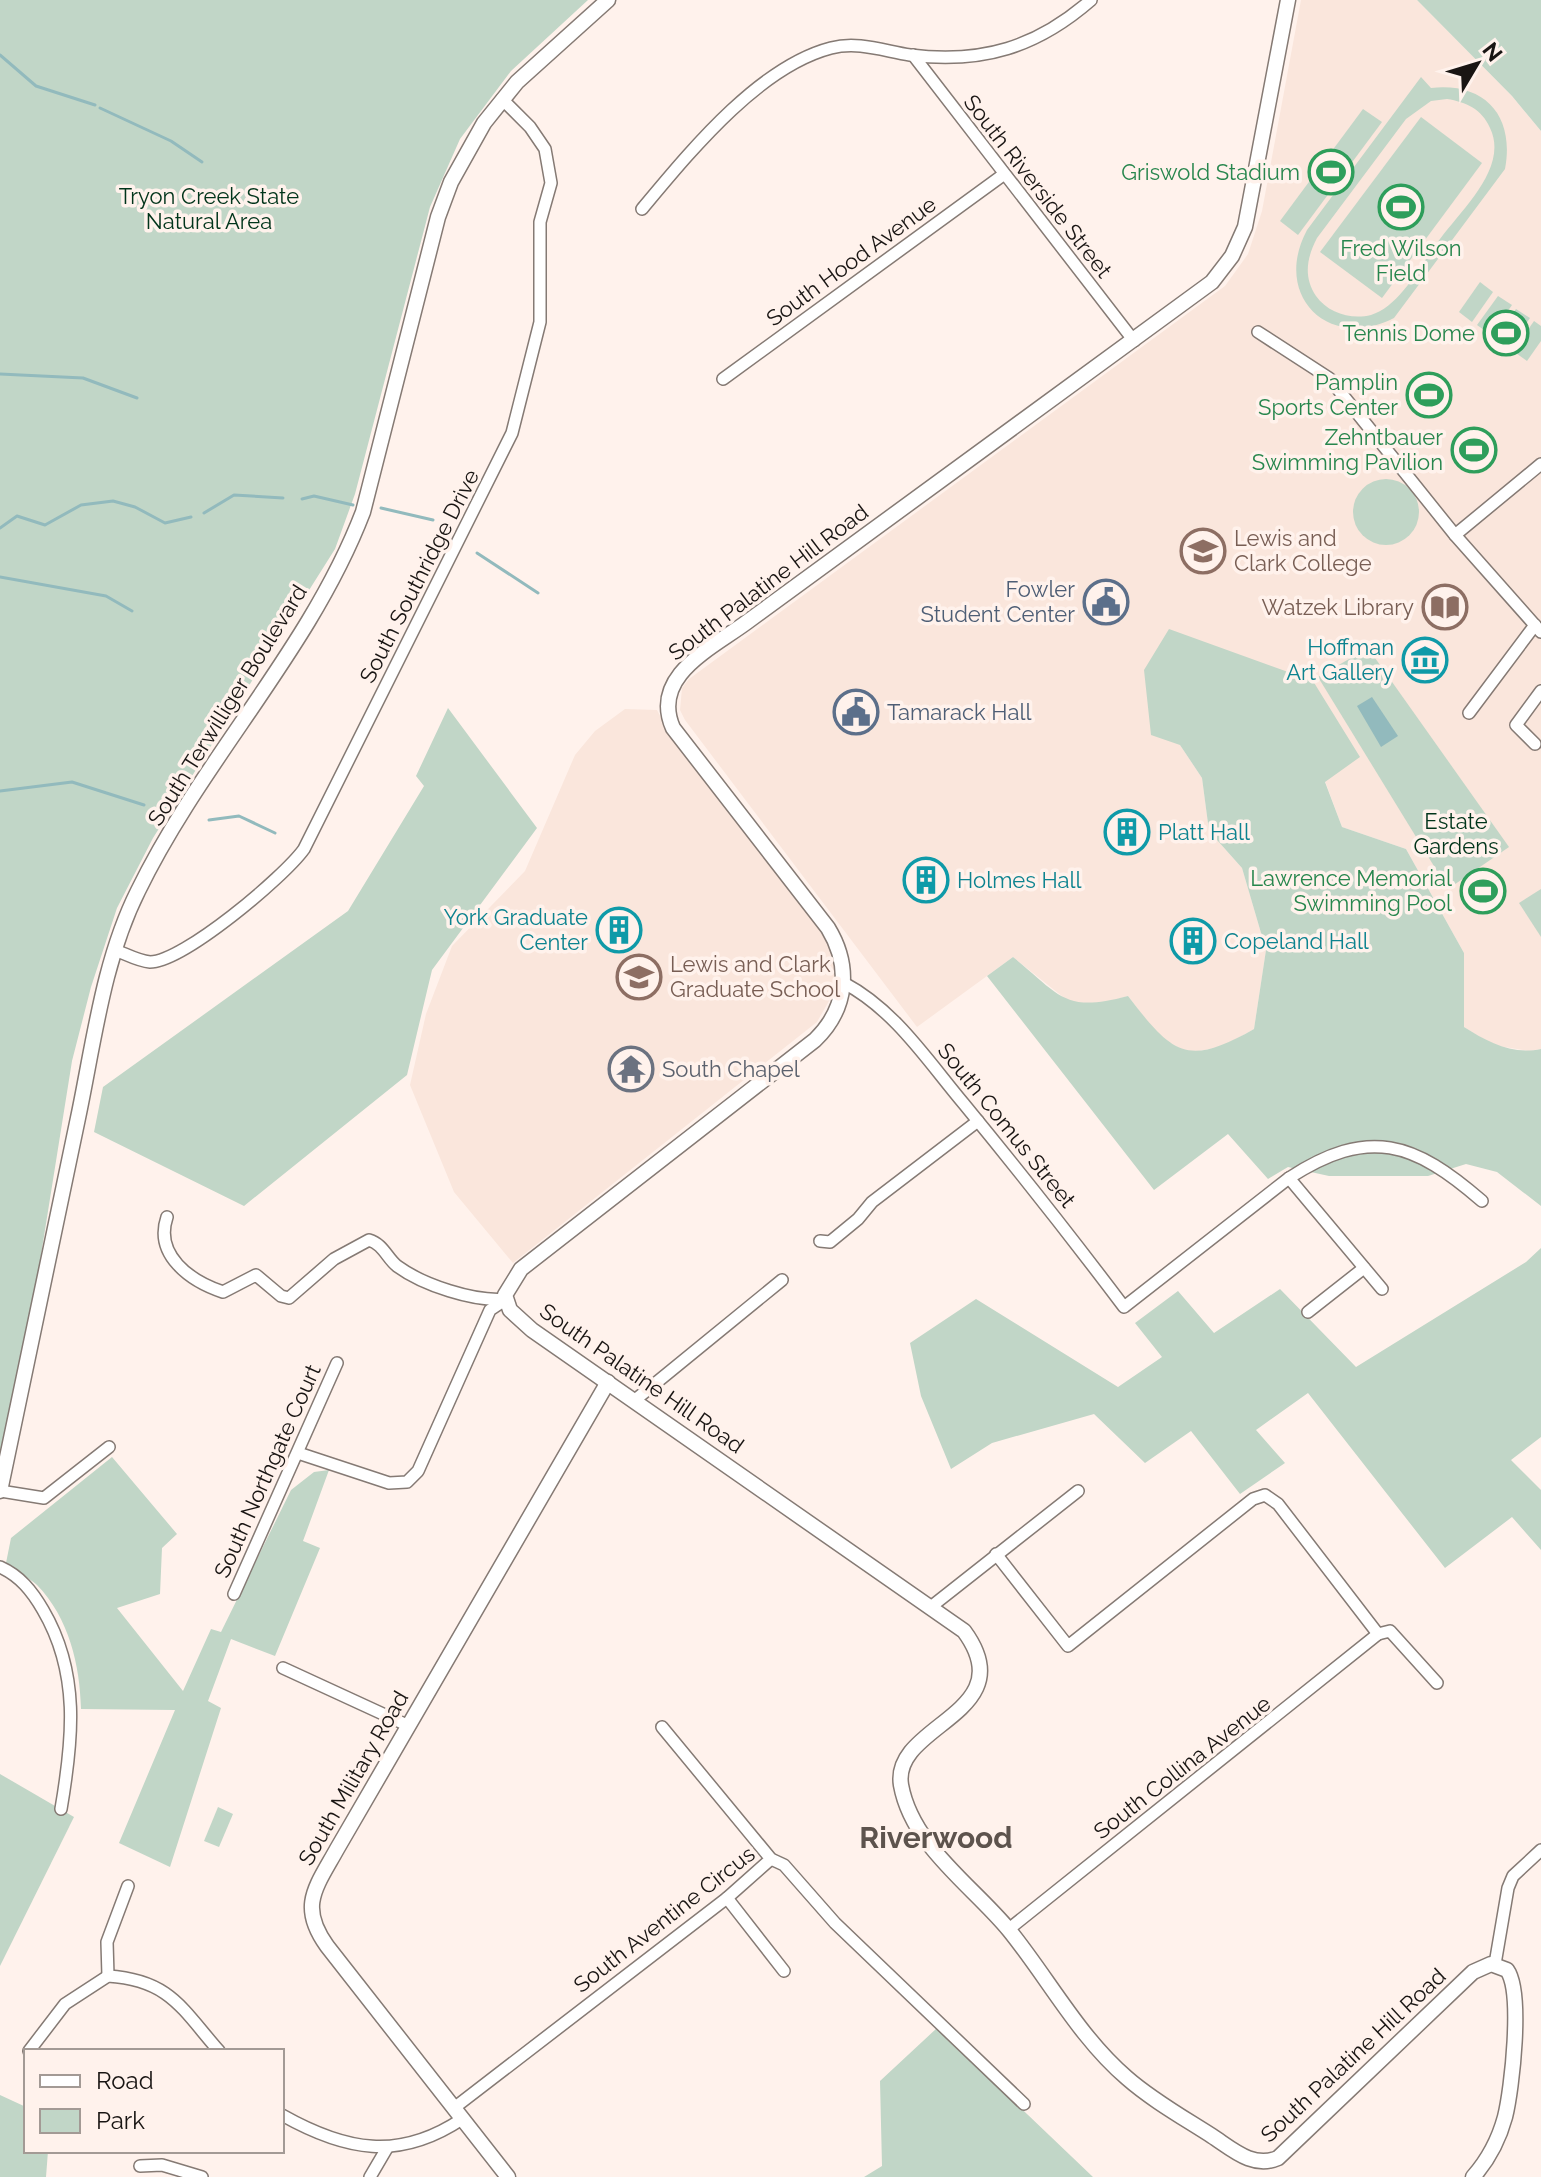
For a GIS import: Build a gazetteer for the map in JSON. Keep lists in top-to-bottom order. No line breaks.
{"streets":{"street":["South Riverside Street","South Hood Avenue","South Southridge Drive","South Palatine Hill Road","South Terwilliger Boulevard","South Comus Street","South Northgate Court","South Collina Avenue","South Military Road","South Aventine Circus"]},"crossings":[["South Riverside Street","South Hood Avenue"],["South Riverside Street","South Palatine Hill Road"],["South Southridge Drive","South Terwilliger Boulevard"],["South Palatine Hill Road","South Comus Street"],["South Palatine Hill Road","South Collina Avenue"],["South Palatine Hill Road","South Military Road"],["South Military Road","South Aventine Circus"]],"districts":["Riverwood"],"parks":["Tryon Creek State Natural Area","Estate Gardens"],"places":{"sports":["Griswold Stadium","Fred Wilson Field","Tennis Dome","Pamplin Sports Center","Zehntbauer Swimming Pavilion","Lawrence Memorial Swimming Pool"],"school or university":["Lewis and Clark College","Lewis and Clark Graduate School"],"public building":["Fowler Student Center","Tamarack Hall"],"library":["Watzek Library"],"museum":["Hoffman Art Gallery"],"building":["Platt Hall","Holmes Hall","York Graduate Center","Copeland Hall"],"temple":["South Chapel"]},"legend":["Road","Park"],"north":"top right"}
